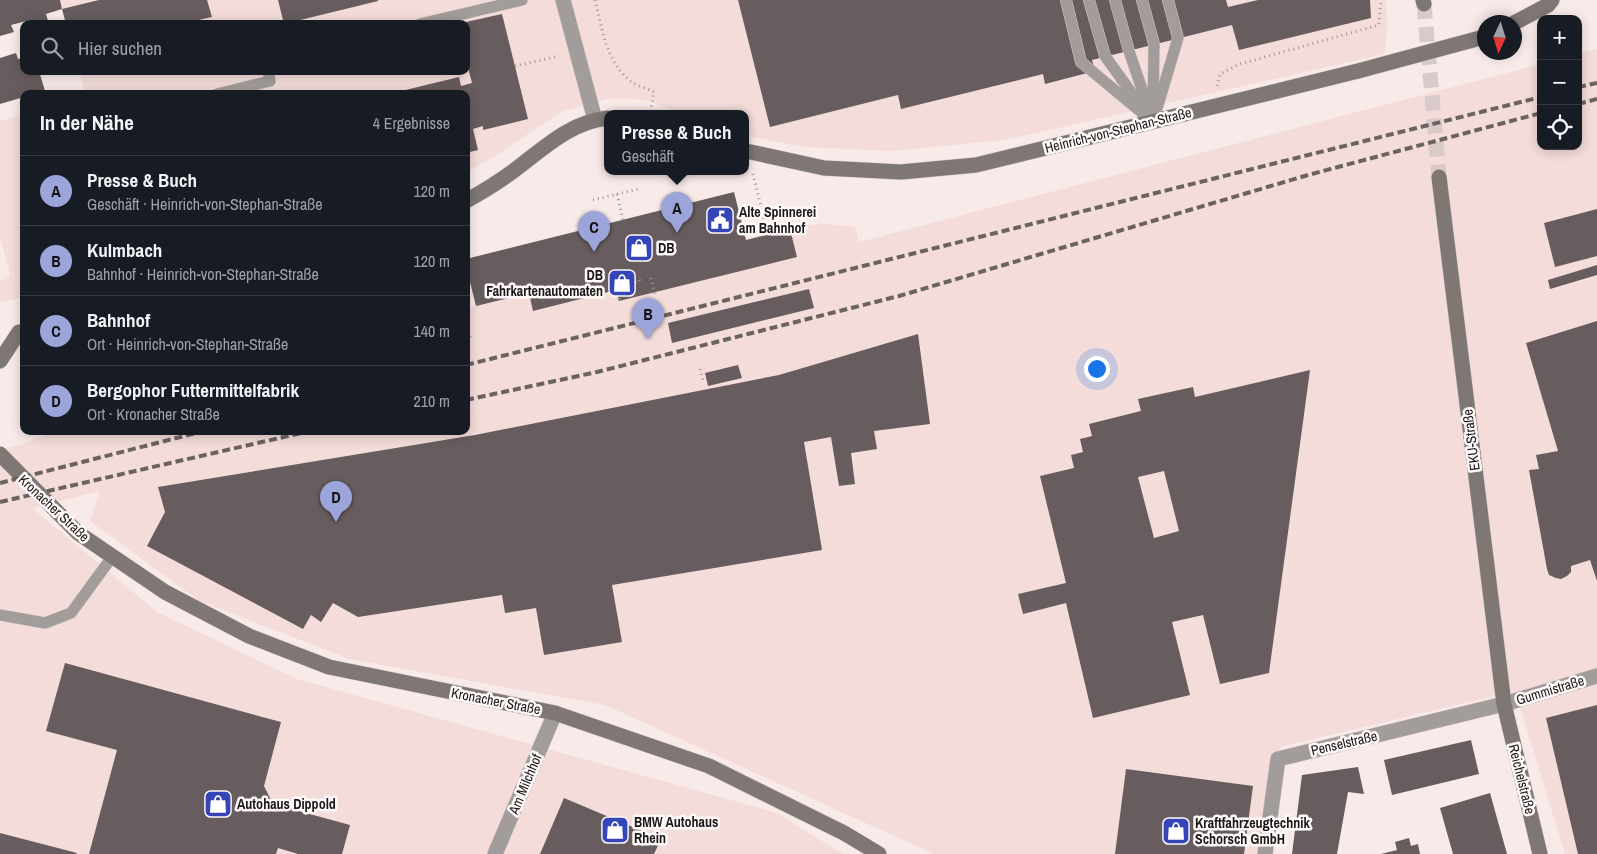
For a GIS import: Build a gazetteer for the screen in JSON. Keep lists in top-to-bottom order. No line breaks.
{"streets":{"street":["Heinrich-von-Stephan-Straße","EKU-Straße","Kronacher Straße","Gummistraße","Penselstraße","Reichelstraße","Am Milchhof"]},"crossings":[["EKU-Straße","Gummistraße"],["EKU-Straße","Penselstraße"],["EKU-Straße","Reichelstraße"],["Kronacher Straße","Am Milchhof"],["Gummistraße","Penselstraße"],["Gummistraße","Reichelstraße"],["Penselstraße","Reichelstraße"]],"places":{"public building":["Alte Spinnerei am Bahnhof"],"shop":["DB","DB Fahrkartenautomaten","Autohaus Dippold","BMW Autohaus Rhein","Kraftfahrzeugtechnik Schorsch GmbH"]},"north":"bottom","page":{"map_buttons":["+","−"],"search":"Hier suchen","heading":["In der Nähe","4 Ergebnisse"],"popup":["Presse & Buch","Geschäft"],"list":[{"mark":"A","name":"Presse & Buch","note":"Geschäft · Heinrich-von-Stephan-Straße","value":"120 m"},{"mark":"B","name":"Kulmbach","note":"Bahnhof · Heinrich-von-Stephan-Straße","value":"120 m"},{"mark":"C","name":"Bahnhof","note":"Ort · Heinrich-von-Stephan-Straße","value":"140 m"},{"mark":"D","name":"Bergophor Futtermittelfabrik","note":"Ort · Kronacher Straße","value":"210 m"}],"pins":["A","C","B","D"]}}
